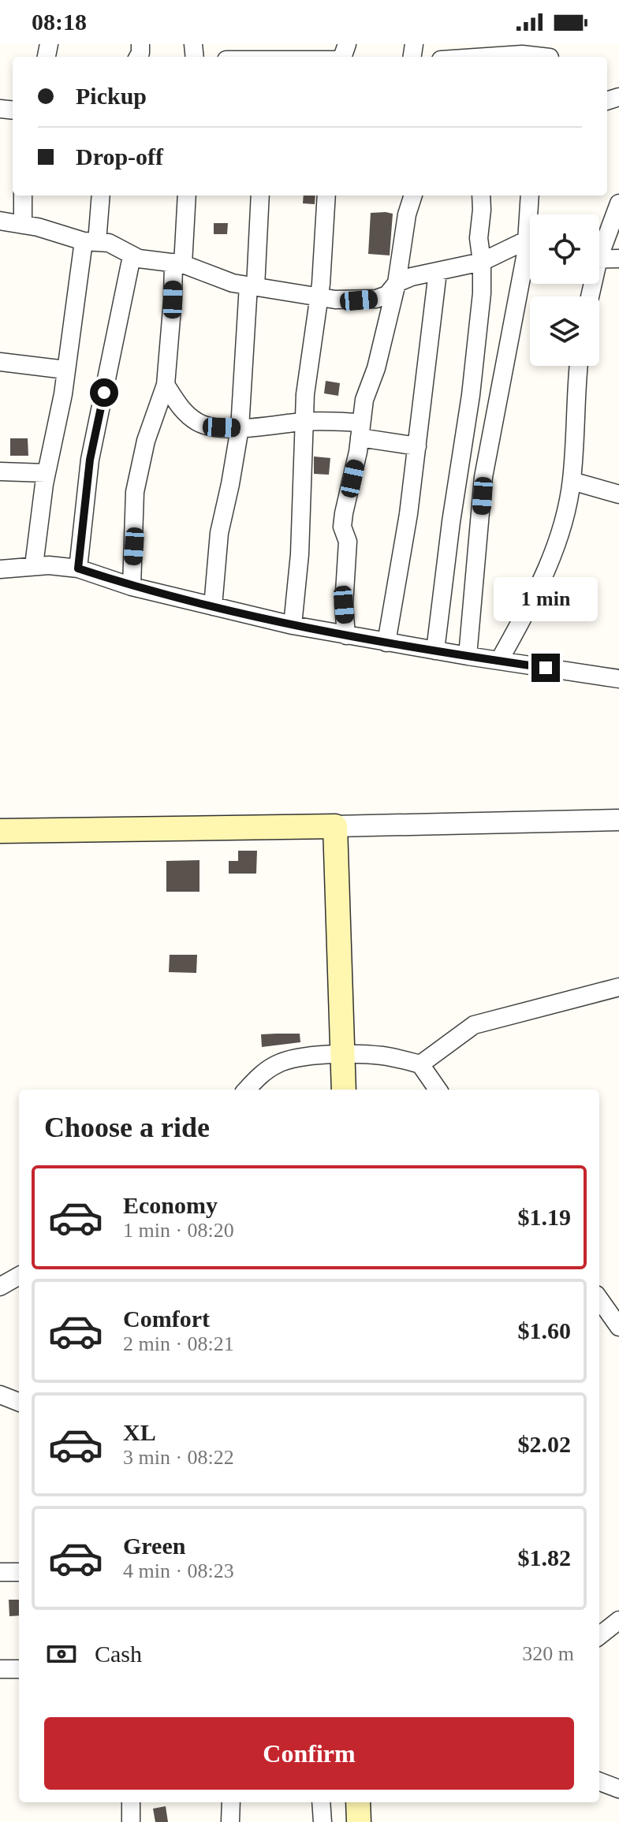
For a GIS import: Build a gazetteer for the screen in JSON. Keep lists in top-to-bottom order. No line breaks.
{"page":{"status":"08:18","banner":["Pickup","Drop-off"],"bubble":"1 min","heading":"Choose a ride","list":[{"name":"Economy","note":"1 min · 08:20","value":"$1.19"},{"name":"Comfort","note":"2 min · 08:21","value":"$1.60"},{"name":"XL","note":"3 min · 08:22","value":"$2.02"},{"name":"Green","note":"4 min · 08:23","value":"$1.82"}],"pay":["Cash","320 m"],"buttons":"Confirm"}}
